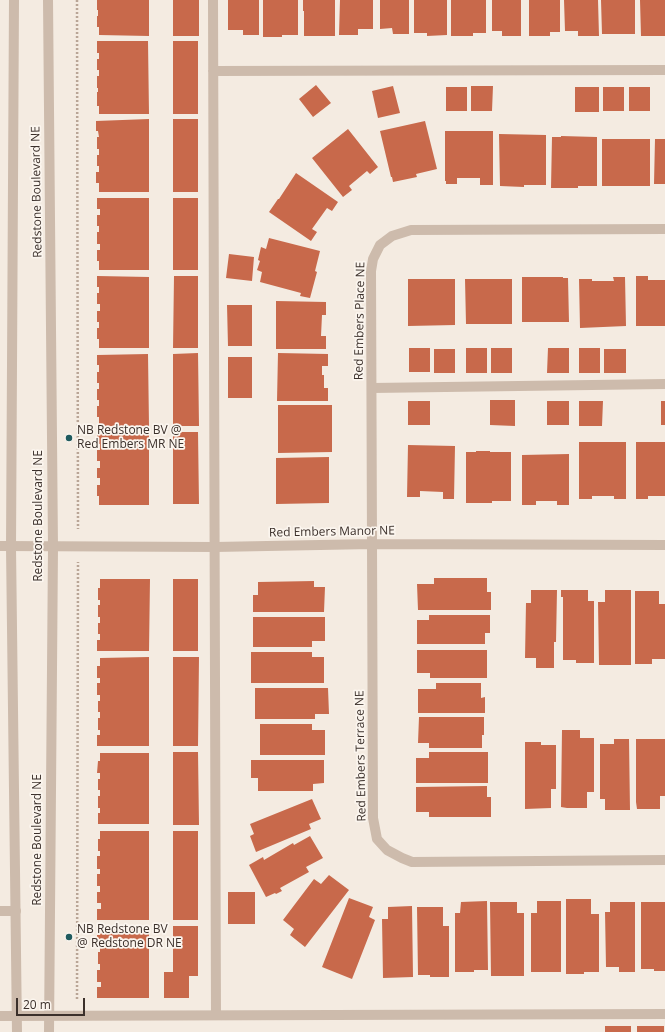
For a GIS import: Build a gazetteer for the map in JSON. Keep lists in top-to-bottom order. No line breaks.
{"streets":{"street":["Redstone Boulevard NE","Red Embers Place NE","Red Embers Manor NE","Red Embers Terrace NE"]},"crossings":[["Redstone Boulevard NE","Red Embers Manor NE"],["Red Embers Place NE","Red Embers Manor NE"],["Red Embers Place NE","Red Embers Terrace NE"],["Red Embers Manor NE","Red Embers Terrace NE"]],"places":["NB Redstone BV @ Red Embers MR NE","NB Redstone BV @ Redstone DR NE"],"scale_bar":"20 m"}
